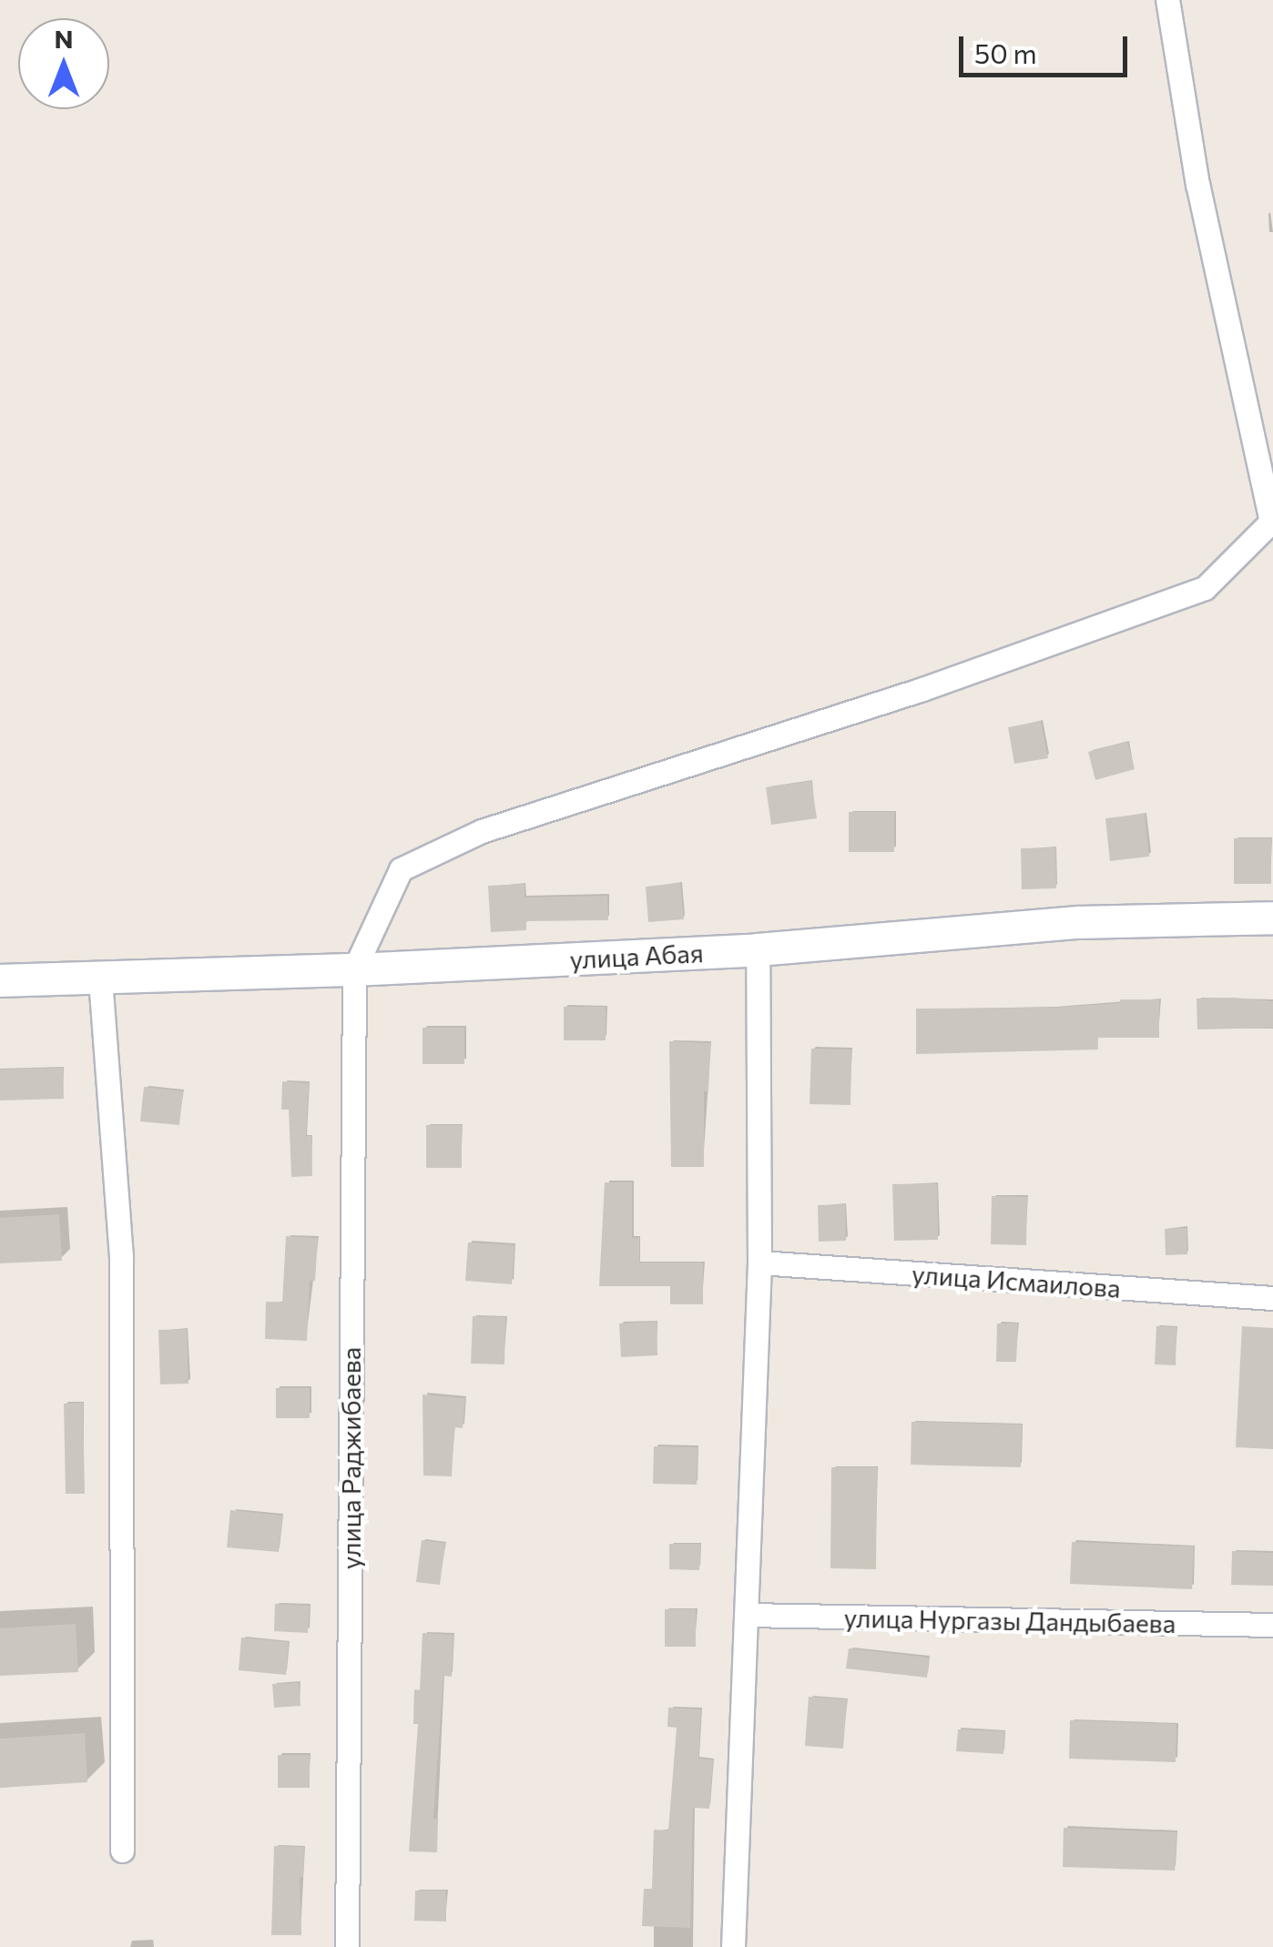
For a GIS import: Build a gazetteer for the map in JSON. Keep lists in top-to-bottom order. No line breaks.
{"streets":{"street":["улица Абая","улица Исмаилова","улица Раджибаева","улица Нургазы Дандыбаева"]},"crossings":[["улица Абая","улица Раджибаева"]],"scale_bar":"50 m","north":"top"}
